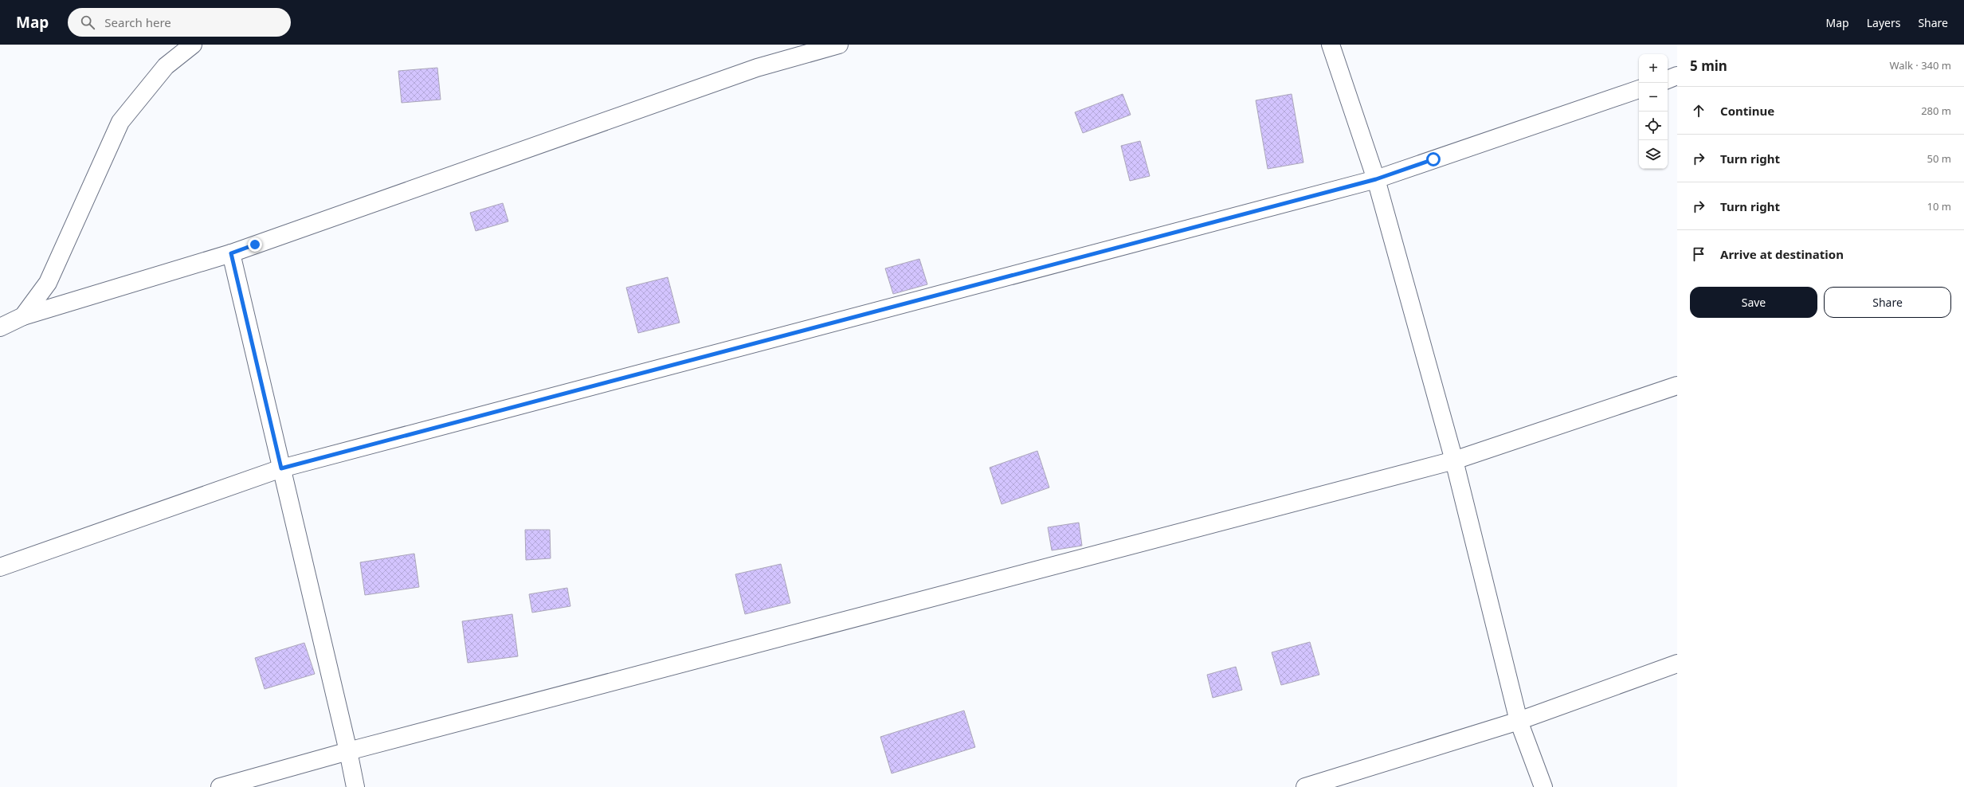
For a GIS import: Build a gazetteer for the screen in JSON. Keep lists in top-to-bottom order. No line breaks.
{"page":{"header":"Map","search":"Search here","nav":["Map","Layers","Share"],"heading":["5 min","Walk · 340 m"],"map_buttons":["+","−"],"list":[["Continue","280 m"],["Turn right","50 m"],["Turn right","10 m"],"Arrive at destination"],"buttons":["Save","Share"]}}
